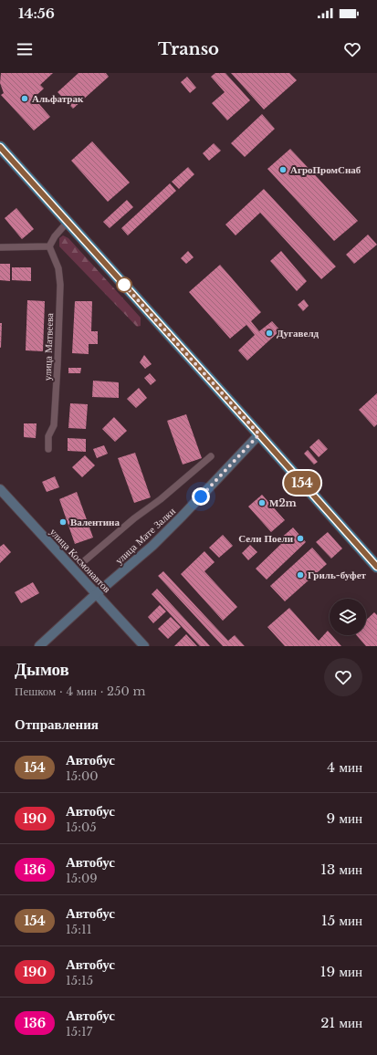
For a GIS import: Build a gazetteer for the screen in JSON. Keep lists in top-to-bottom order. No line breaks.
{"streets":{"street":["улица Матвеева","улица Мате Залки","улица Космонавтов"]},"crossings":[["улица Мате Залки","улица Космонавтов"]],"places":["Альфатрак","АгроПромСнаб","Дугавелд","М2m","Валентина","Сели Поели","Гриль-буфет"],"lines":["bus line 154"],"page":{"status":"14:56","header":"Transo","on_map":"154","heading":[["Дымов","Пешком · 4 мин · 250 m"],"Отправления"],"list":[{"mark":"154","name":"Автобус","note":"15:00","value":"4 мин"},{"mark":"190","name":"Автобус","note":"15:05","value":"9 мин"},{"mark":"136","name":"Автобус","note":"15:09","value":"13 мин"},{"mark":"154","name":"Автобус","note":"15:11","value":"15 мин"},{"mark":"190","name":"Автобус","note":"15:15","value":"19 мин"},{"mark":"136","name":"Автобус","note":"15:17","value":"21 мин"}]}}
